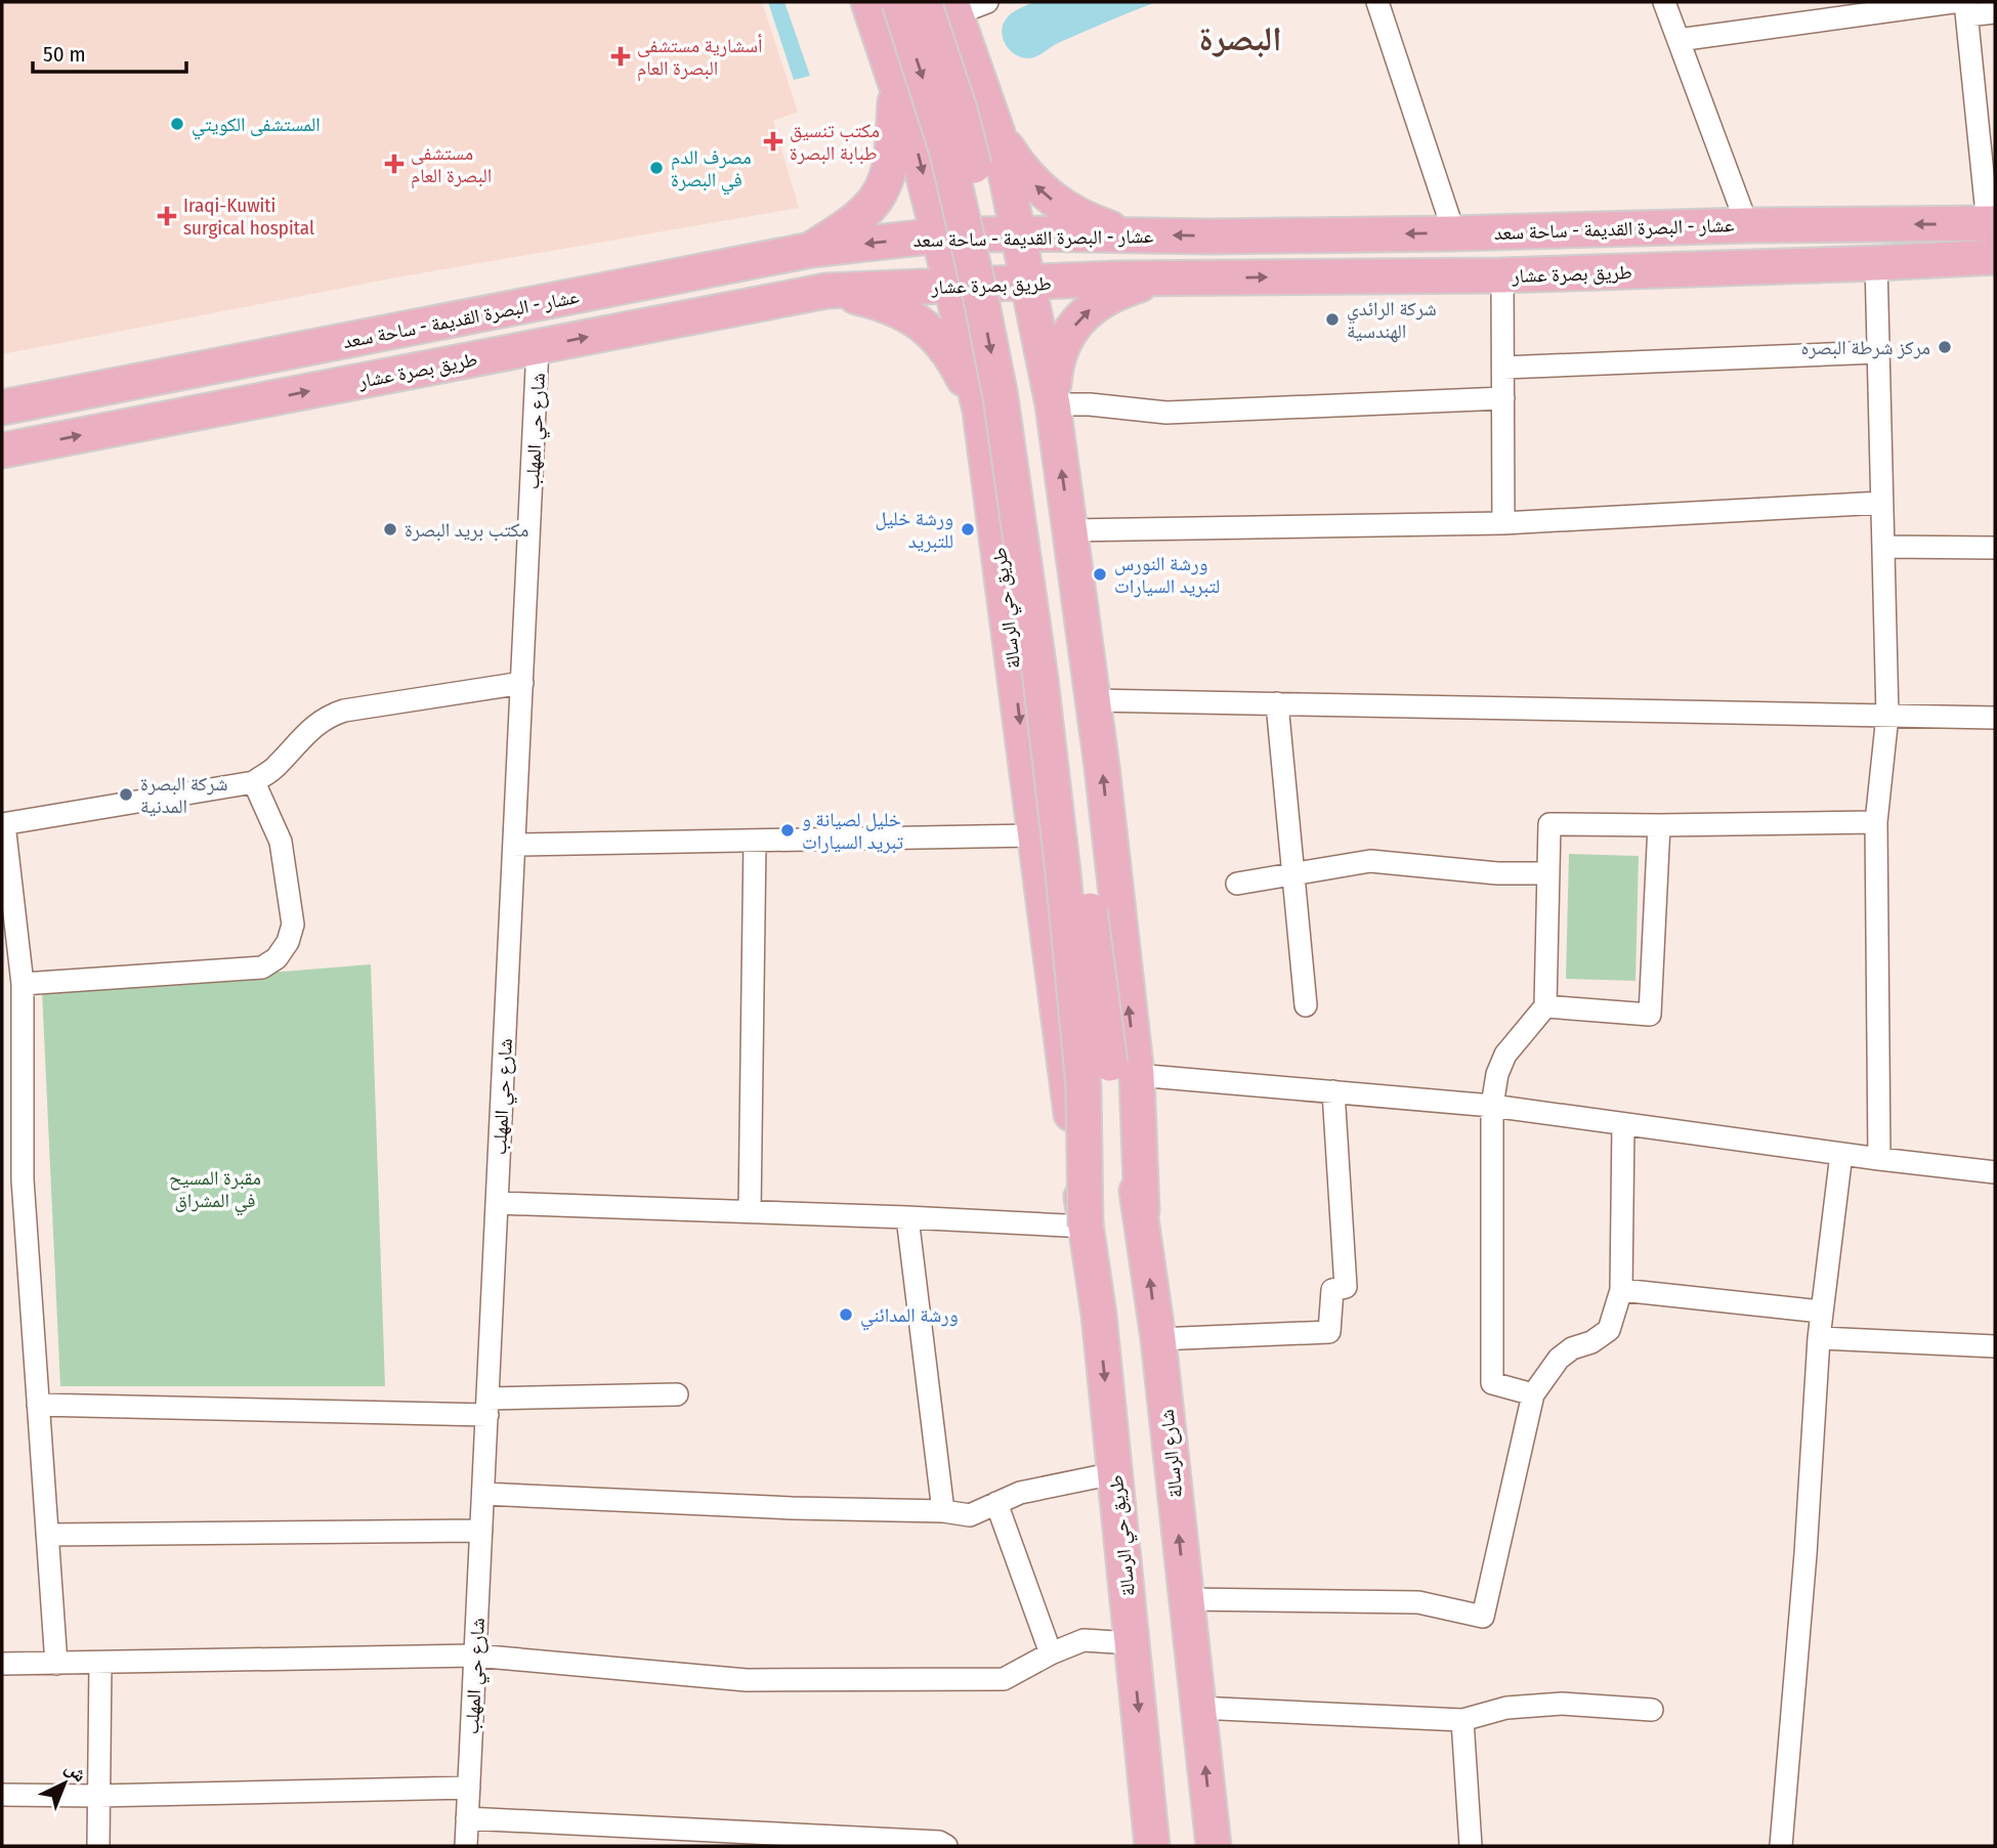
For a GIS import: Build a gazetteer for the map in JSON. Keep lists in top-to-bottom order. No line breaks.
{"streets":{"main road":["عشار - البصرة القديمة - ساحة سعد","طريق بصرة عشار","طريق حي الرسالة","شارع الرسالة"],"street":["شارع حي المهلب"]},"crossings":[["عشار - البصرة القديمة - ساحة سعد","طريق حي الرسالة"],["طريق بصرة عشار","شارع حي المهلب"],["طريق بصرة عشار","طريق حي الرسالة"]],"one_way":["طريق بصرة عشار","شارع الرسالة"],"districts":["البصرة"],"parks":["مقبرة المسيح في المشراق"],"places":{"health":["أسشارية مستشفى البصرة العام","مكتب تنسيق طبابة البصرة","مستشفى البصرة العام","Iraqi-Kuwiti surgical hospital"],"other":["المستشفى الكويتي","مصرف الدم في البصرة","شركة الرائدي الهندسية","مركز شرطة البصره","مكتب بريد البصرة","ورشة خليل للتبريد","ورشة النورس لتبريد السيارات","شركة البصرة المدنية","خليل لصيانة و تبريد السيارات","ورشة المدائني"]},"scale_bar":"50 m","north":"top right"}
